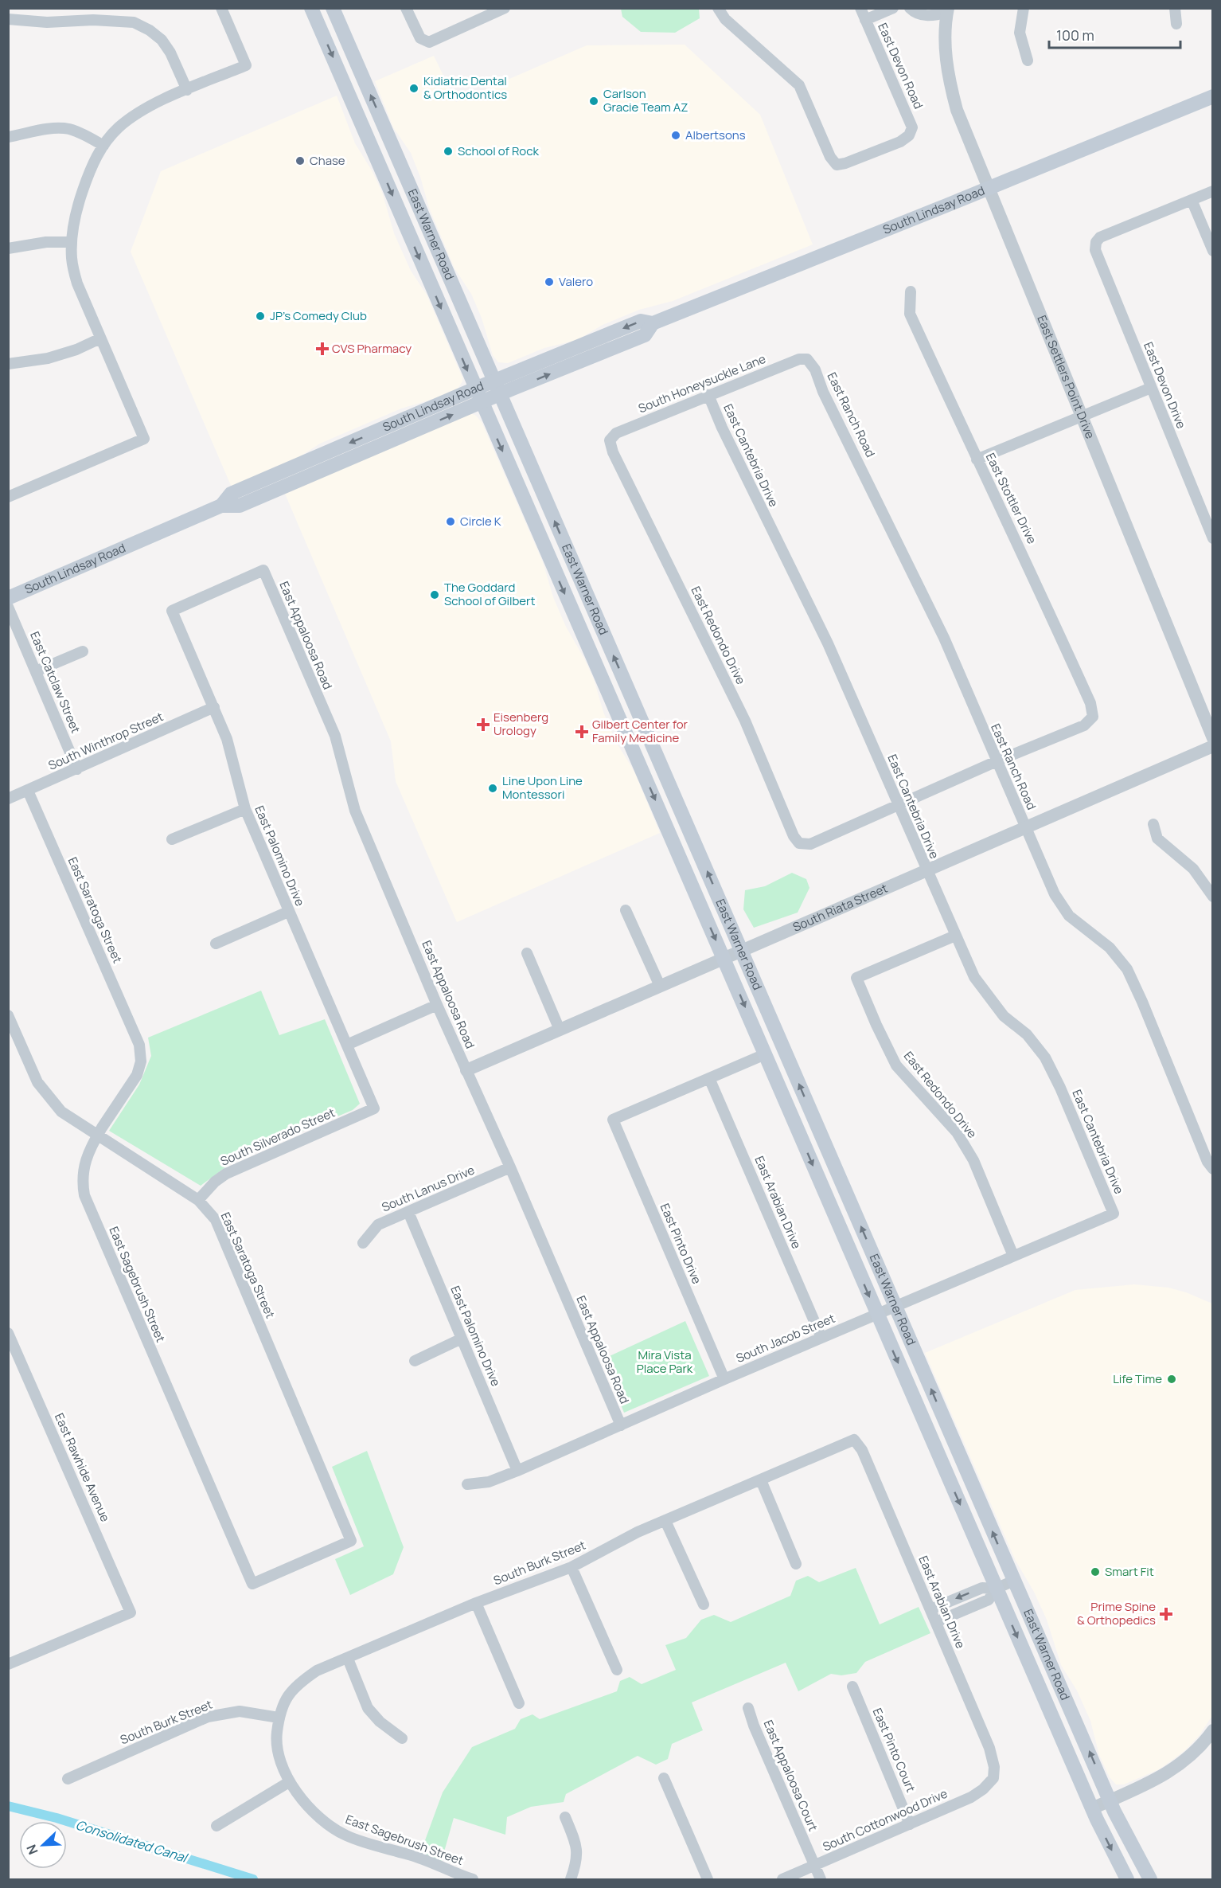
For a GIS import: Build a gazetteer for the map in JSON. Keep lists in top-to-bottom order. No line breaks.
{"streets":{"main road":["South Lindsay Road","East Warner Road"],"street":["East Devon Road","East Settlers Point Drive","South Honeysuckle Lane","East Devon Drive","East Ranch Road","East Cantebria Drive","East Stottler Drive","East Appaloosa Road","East Redondo Drive","East Catclaw Street","South Winthrop Street","East Palomino Drive","South Riata Street","East Saratoga Street","South Silverado Street","South Lanus Drive","East Arabian Drive","East Pinto Drive","East Sagebrush Street","South Jacob Street","East Rawhide Avenue","South Burk Street","East Pinto Court","East Appaloosa Court","South Cottonwood Drive"]},"crossings":[["South Lindsay Road","East Warner Road"],["South Lindsay Road","East Settlers Point Drive"],["East Warner Road","South Riata Street"],["East Warner Road","South Jacob Street"],["South Honeysuckle Lane","East Ranch Road"],["South Honeysuckle Lane","East Cantebria Drive"],["South Honeysuckle Lane","East Redondo Drive"],["East Ranch Road","East Stottler Drive"],["East Ranch Road","South Riata Street"],["East Cantebria Drive","East Redondo Drive"],["East Cantebria Drive","South Riata Street"],["East Cantebria Drive","South Jacob Street"],["East Appaloosa Road","East Palomino Drive"],["East Appaloosa Road","South Riata Street"],["East Appaloosa Road","South Lanus Drive"],["East Appaloosa Road","South Jacob Street"],["East Redondo Drive","South Jacob Street"],["East Catclaw Street","South Winthrop Street"],["South Winthrop Street","East Palomino Drive"],["South Winthrop Street","East Saratoga Street"],["East Palomino Drive","South Silverado Street"],["East Palomino Drive","South Lanus Drive"],["East Palomino Drive","South Jacob Street"],["East Saratoga Street","South Silverado Street"],["East Saratoga Street","East Sagebrush Street"],["East Arabian Drive","East Pinto Drive"],["East Arabian Drive","South Jacob Street"],["East Arabian Drive","South Burk Street"],["East Arabian Drive","South Cottonwood Drive"],["East Pinto Drive","South Jacob Street"],["East Sagebrush Street","South Burk Street"],["East Pinto Court","South Cottonwood Drive"],["East Appaloosa Court","South Cottonwood Drive"]],"water":["Consolidated Canal"],"parks":["Mira Vista Place Park"],"places":{"other":["Kidiatric Dental & Orthodontics","Carlson Gracie Team AZ","Albertsons","School of Rock","Chase","Valero","JP's Comedy Club","Circle K","The Goddard School of Gilbert","Line Upon Line Montessori","Life Time","Smart Fit"],"health":["CVS Pharmacy","Eisenberg Urology","Gilbert Center for Family Medicine","Prime Spine & Orthopedics"]},"scale_bar":"100 m","north":"bottom left"}
